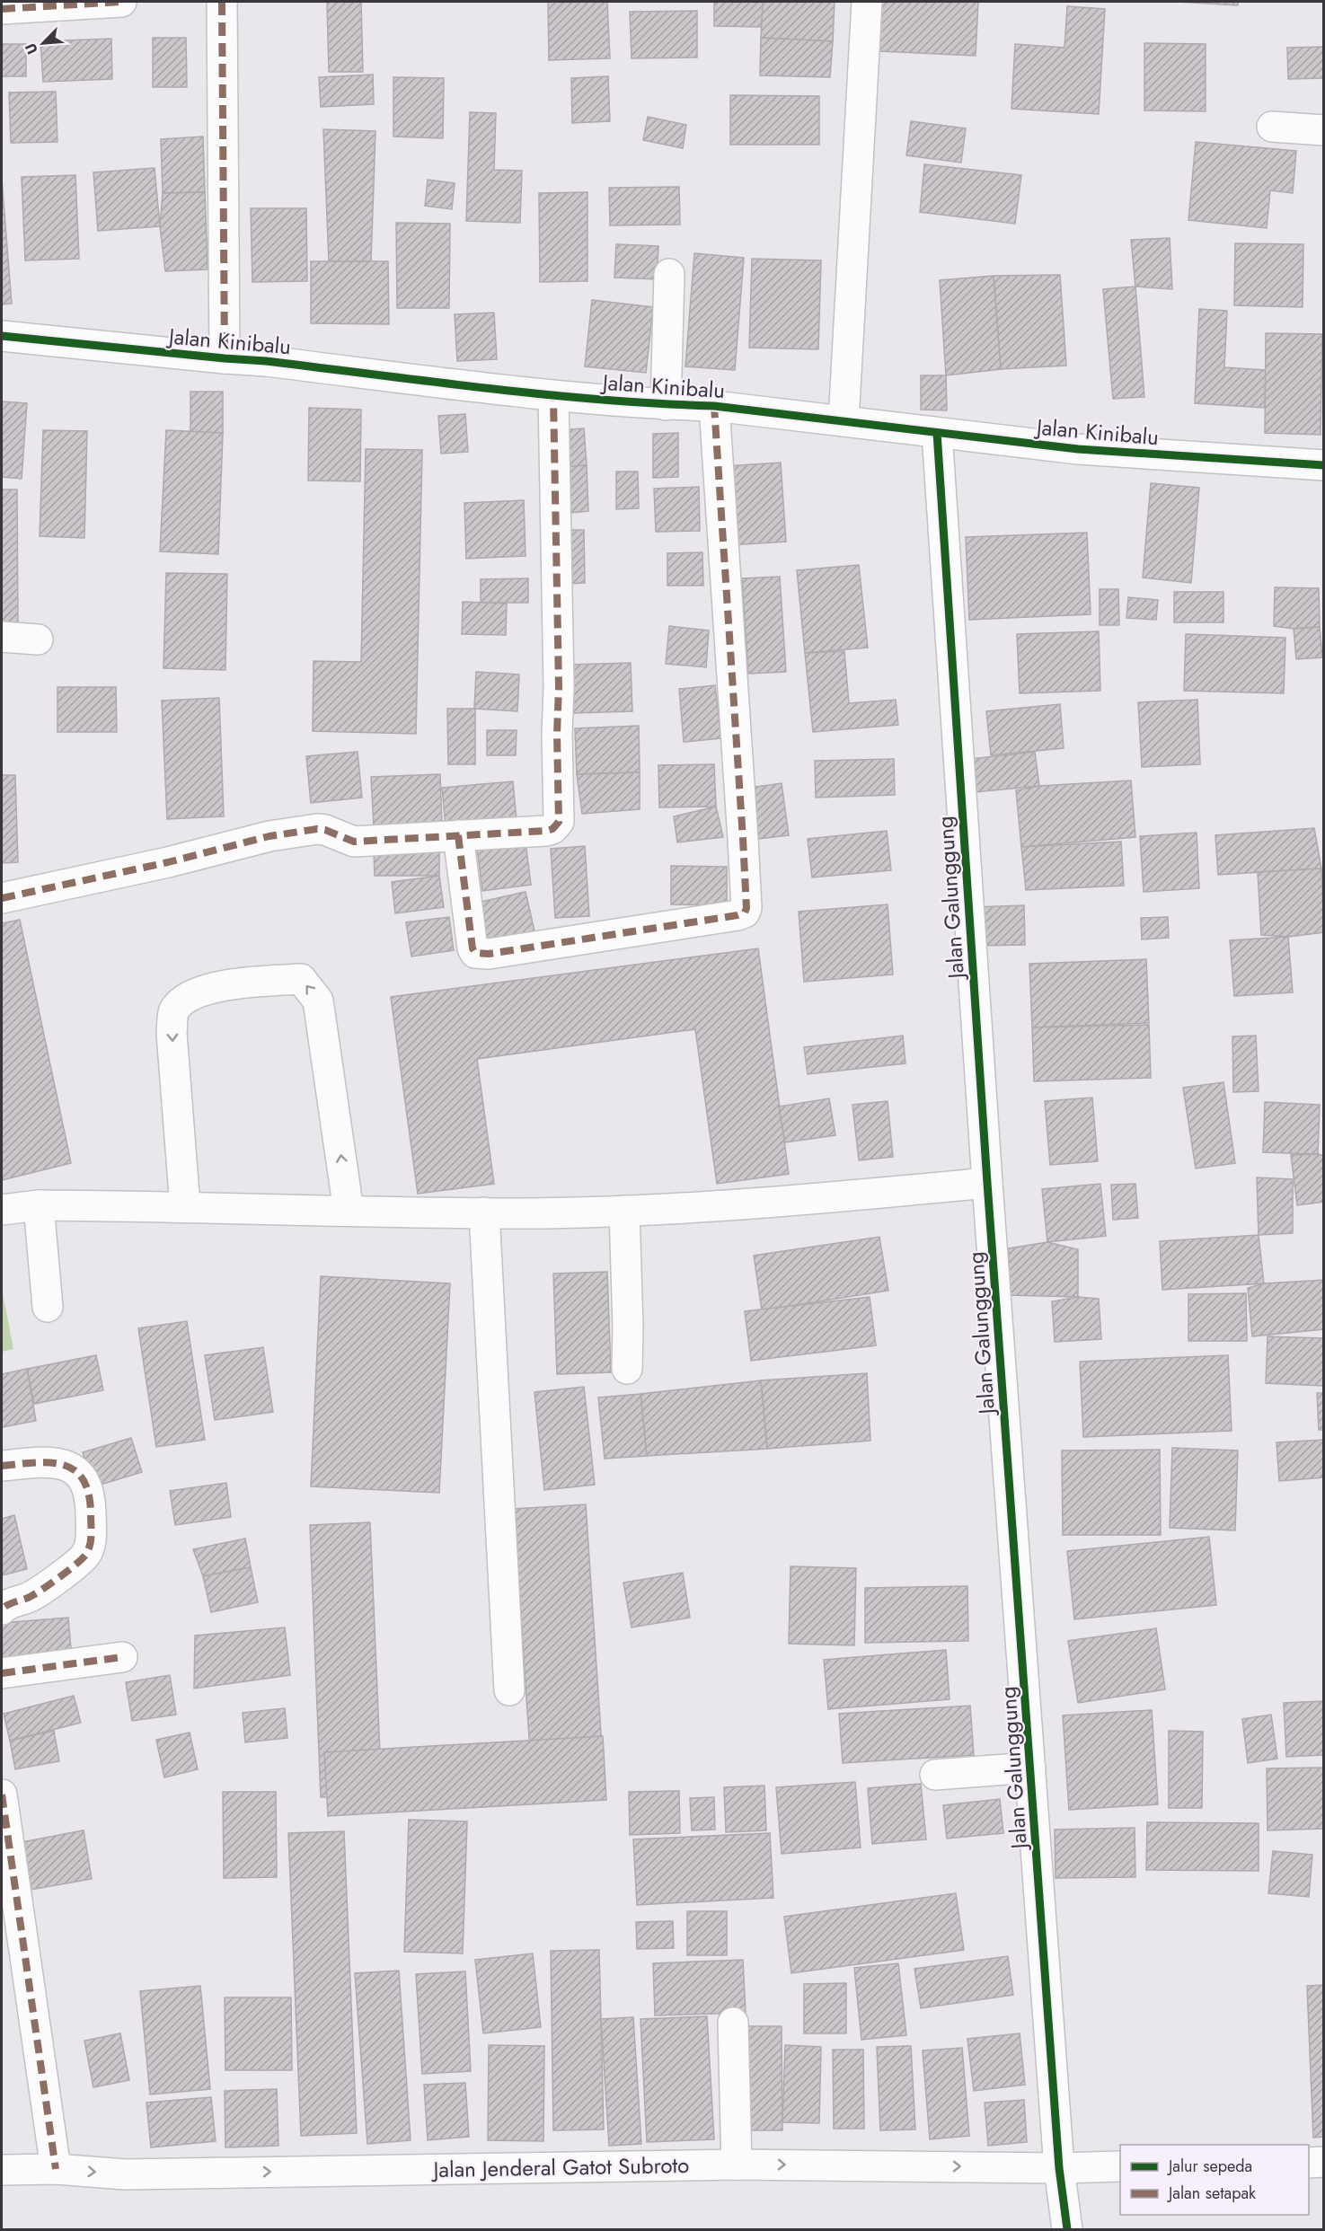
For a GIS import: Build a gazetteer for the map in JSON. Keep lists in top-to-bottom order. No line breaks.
{"streets":{"street":["Jalan Kinibalu","Jalan Galunggung","Jalan Jenderal Gatot Subroto"]},"crossings":[["Jalan Kinibalu","Jalan Galunggung"],["Jalan Galunggung","Jalan Jenderal Gatot Subroto"]],"one_way":["Jalan Jenderal Gatot Subroto"],"legend":["Jalur sepeda","Jalan setapak"],"north":"bottom left"}
